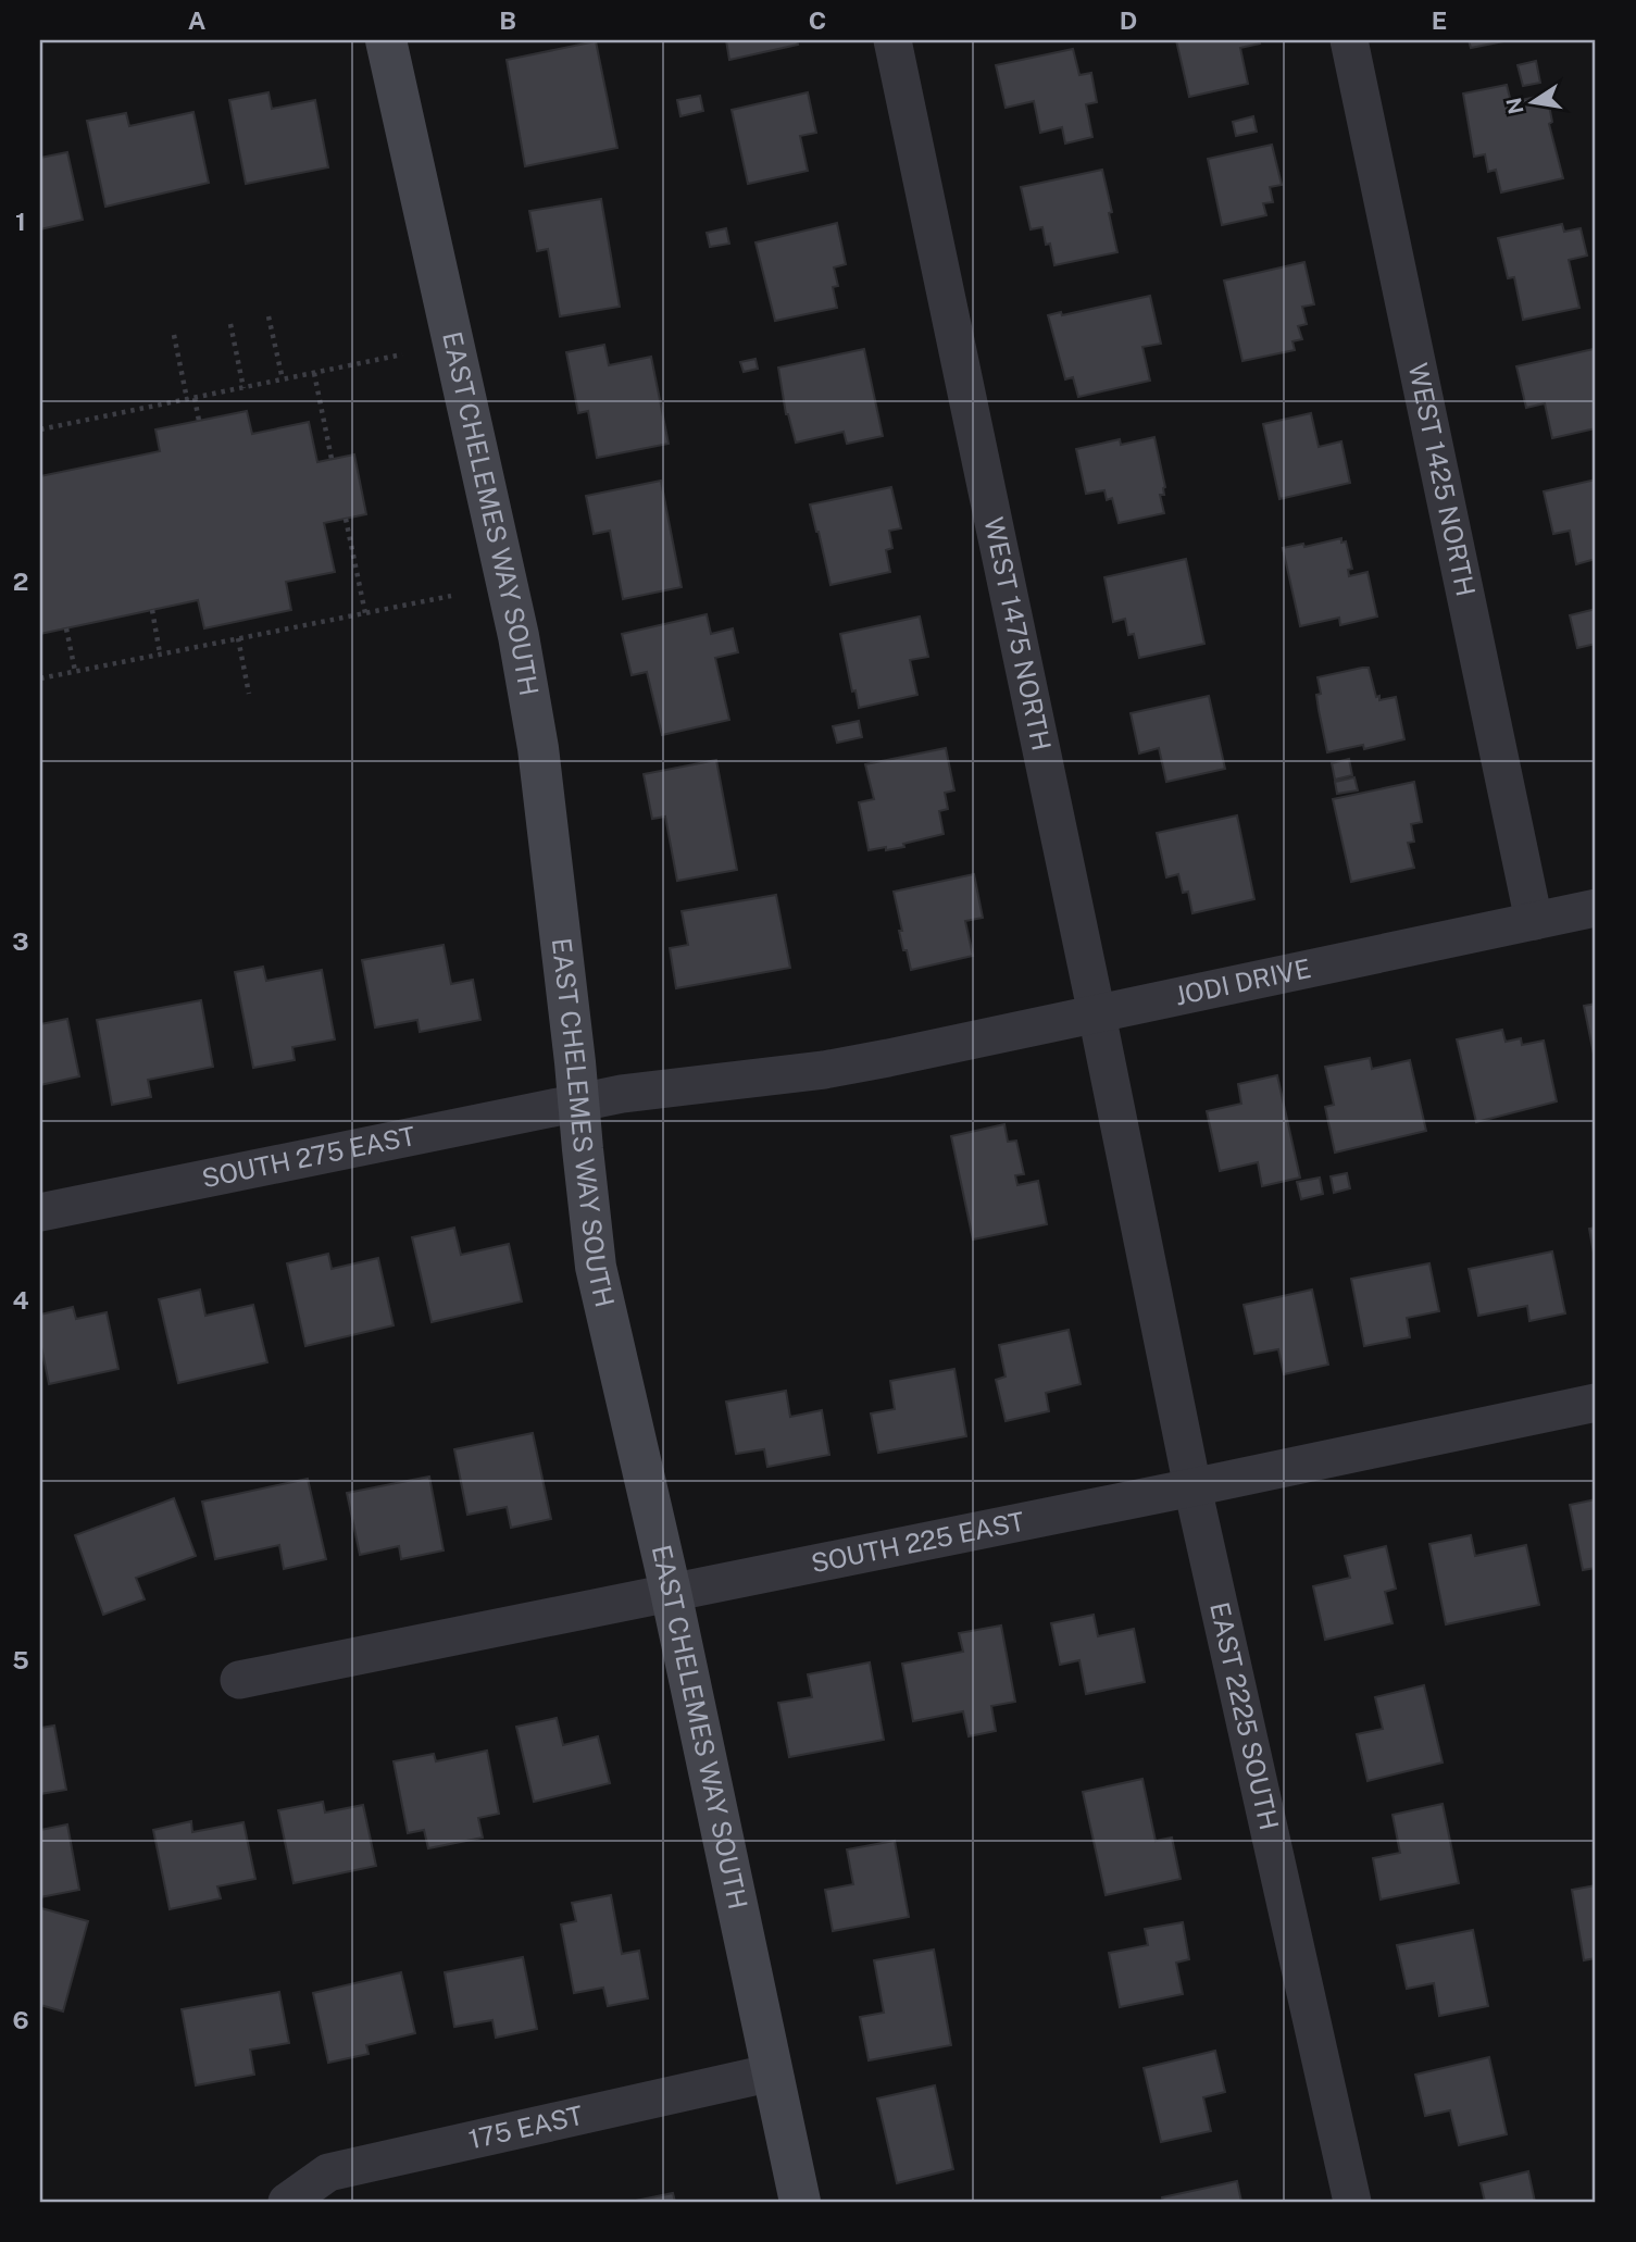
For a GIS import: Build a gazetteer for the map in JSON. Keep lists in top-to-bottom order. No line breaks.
{"streets":{"street":["WEST 1425 NORTH","EAST CHELEMES WAY SOUTH","WEST 1475 NORTH","JODI DRIVE","SOUTH 275 EAST","SOUTH 225 EAST","EAST 2225 SOUTH","175 EAST"]},"crossings":[["WEST 1425 NORTH","JODI DRIVE"],["EAST CHELEMES WAY SOUTH","SOUTH 275 EAST"],["EAST CHELEMES WAY SOUTH","SOUTH 225 EAST"],["EAST CHELEMES WAY SOUTH","175 EAST"],["WEST 1475 NORTH","JODI DRIVE"],["WEST 1475 NORTH","EAST 2225 SOUTH"],["JODI DRIVE","SOUTH 275 EAST"],["SOUTH 225 EAST","EAST 2225 SOUTH"]],"north":"left","grid":{"columns":["A","B","C","D","E"],"rows":["1","2","3","4","5","6"]}}
